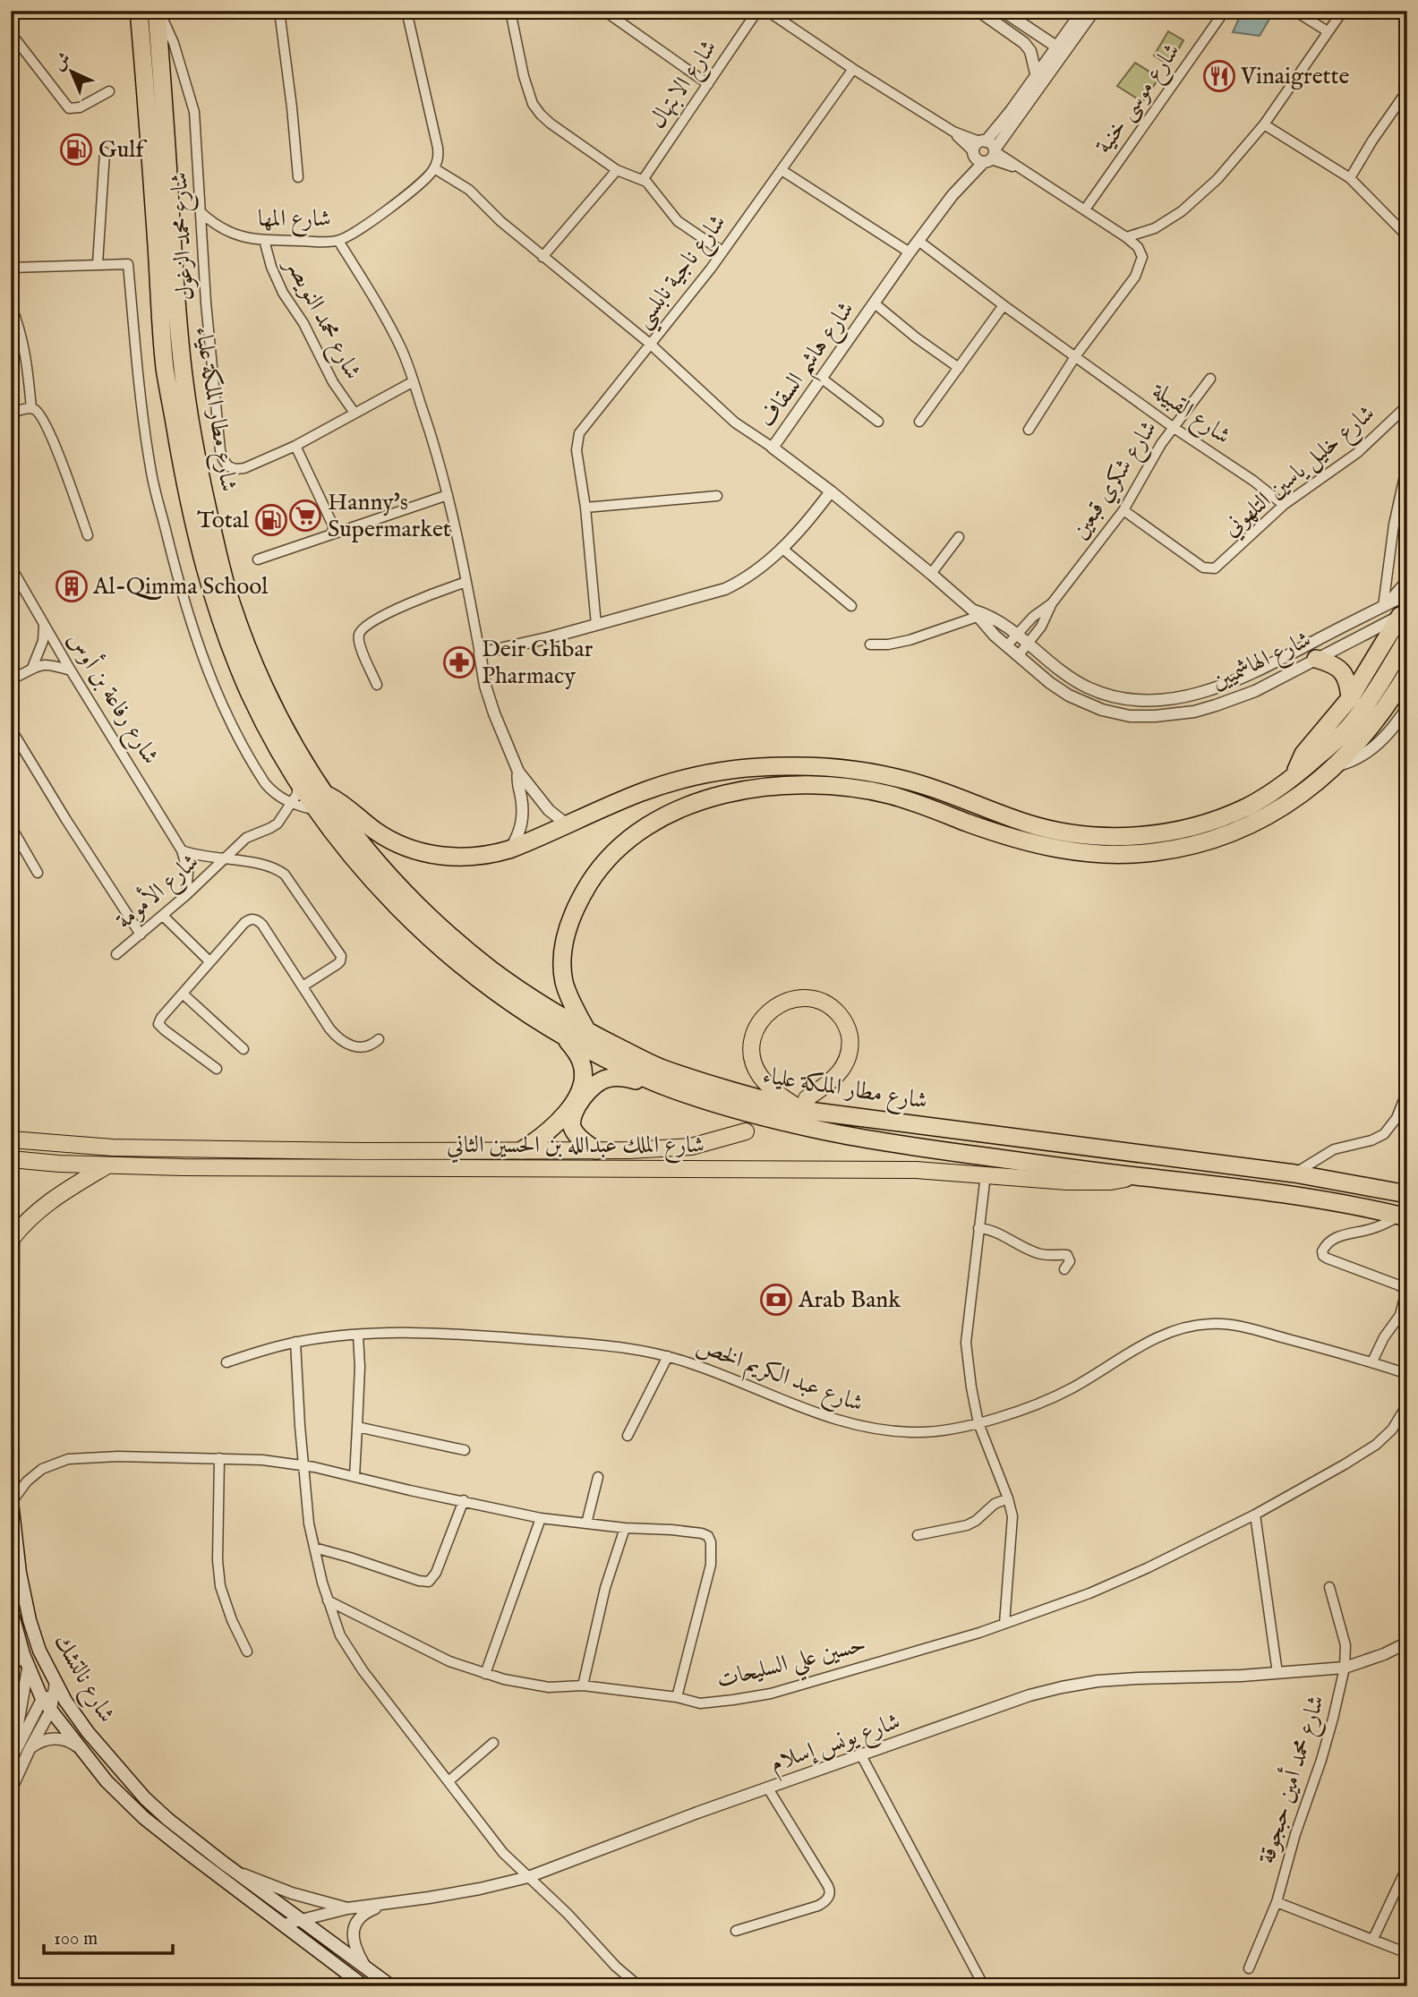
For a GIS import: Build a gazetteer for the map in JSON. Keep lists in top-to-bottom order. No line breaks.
{"streets":{"highway":["شارع مطار الملكة علياء","شارع الملك عبدالله بن الحسين الثاني"],"main road":["شارع نالتشك"],"street":["شارع الابتهال","شارع موسى خنية","شارع المها","شارع محمد الزغول","شارع ناجية نابلسي","شارع محمد النويصر","شارع هاشم السقاف","شارع القبيلة","شارع خليل ياسين التلهوني","شارع شكري قبعين","شارع الهاشميين","شارع رفاعة بن أوس","شارع الأمومة","شارع عبد الكريم الخص","حسين علي السليحات","شارع يونس إسلام","شارع محمد أمين حبجوقة"]},"crossings":[["شارع المها","شارع محمد الزغول"],["شارع المها","شارع محمد النويصر"],["شارع محمد الزغول","شارع محمد النويصر"],["شارع محمد الزغول","شارع مطار الملكة علياء"],["شارع هاشم السقاف","شارع القبيلة"],["شارع هاشم السقاف","شارع الهاشميين"],["شارع مطار الملكة علياء","شارع الملك عبدالله بن الحسين الثاني"],["شارع القبيلة","شارع خليل ياسين التلهوني"],["شارع القبيلة","شارع شكري قبعين"],["شارع خليل ياسين التلهوني","شارع شكري قبعين"],["شارع شكري قبعين","شارع الهاشميين"],["شارع رفاعة بن أوس","شارع الأمومة"],["شارع نالتشك","شارع يونس إسلام"],["شارع يونس إسلام","شارع محمد أمين حبجوقة"]],"places":{"restaurant":["Vinaigrette"],"fuel station":["Gulf","Total"],"supermarket":["Hanny's Supermarket"],"building":["Al-Qimma School"],"pharmacy":["Deir Ghbar Pharmacy"],"bank":["Arab Bank"]},"scale_bar":"100 m","north":"top left"}
